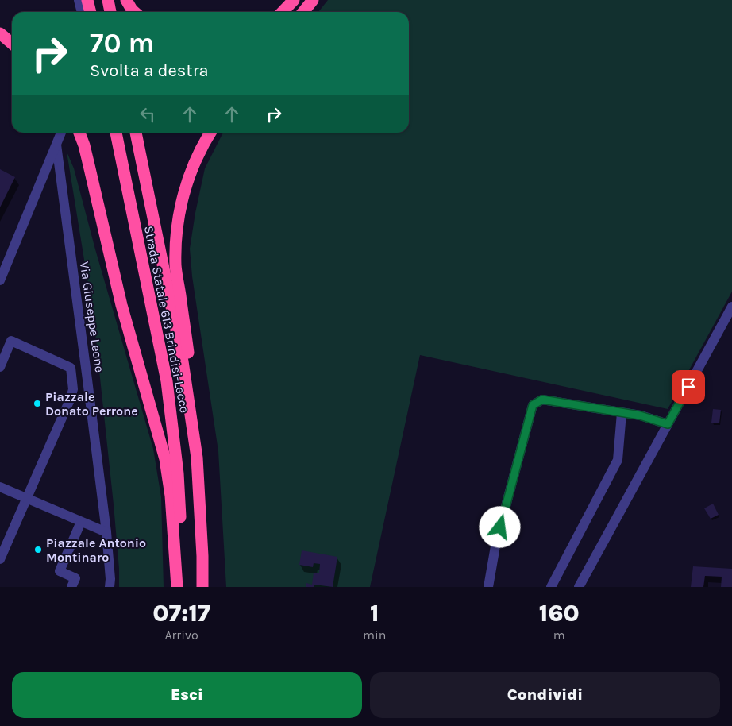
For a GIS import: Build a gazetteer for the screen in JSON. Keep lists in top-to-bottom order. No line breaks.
{"streets":{"highway":["Strada Statale 613 Brindisi-Lecce"],"street":["Via Giuseppe Leone"]},"places":["Piazzale Donato Perrone","Piazzale Antonio Montinaro"],"page":{"turn":["70 m","Svolta a destra"],"eta":["07:17","Arrivo","1","min","160","m"],"buttons":["Esci","Condividi"]}}
